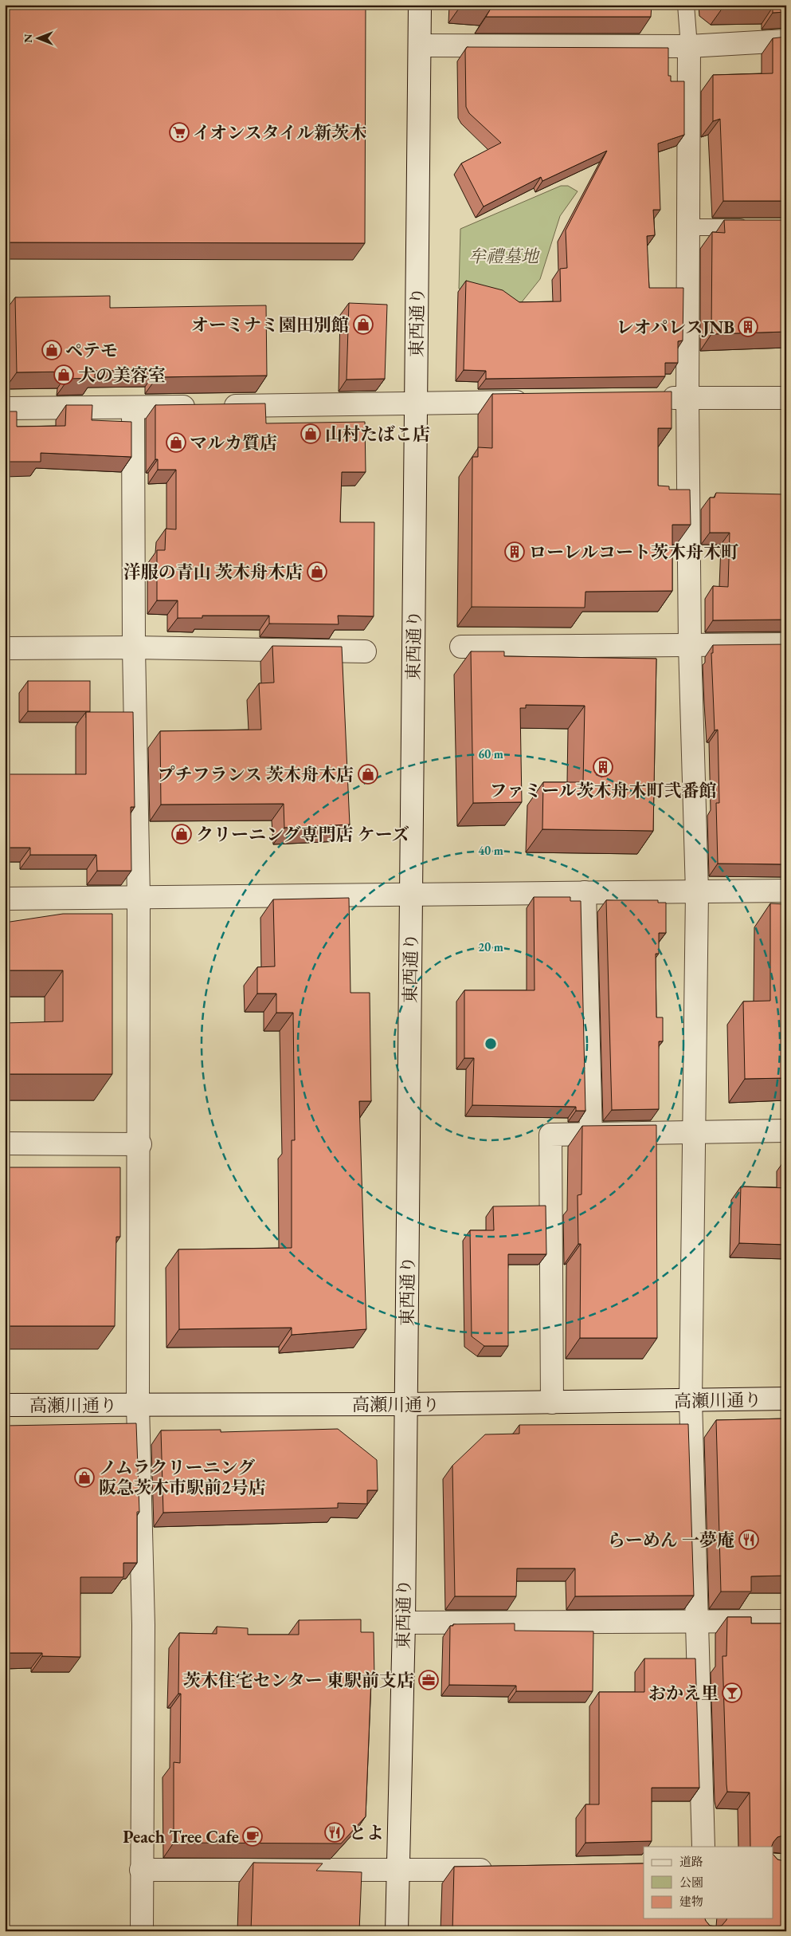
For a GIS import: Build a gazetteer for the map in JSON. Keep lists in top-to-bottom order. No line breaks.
{"streets":{"street":["東西通り","高瀬川通り"]},"crossings":[["東西通り","高瀬川通り"]],"parks":["牟禮墓地"],"places":{"supermarket":["イオンスタイル新茨木"],"shop":["オーミナミ園田別館","ペテモ","犬の美容室","山村たばこ店","マルカ質店","洋服の青山 茨木舟木店","プチフランス 茨木舟木店","クリーニング専門店 ケーズ","ノムラクリーニング 阪急茨木市駅前2号店"],"building":["レオパレスJNB","ローレルコート茨木舟木町","ファミール茨木舟木町弐番館"],"restaurant":["らーめん 一夢庵","とよ"],"office":["茨木住宅センター 東駅前支店"],"bar":["おかえ里"],"cafe":["Peach Tree Cafe"]},"legend":["道路","公園","建物"],"north":"left","rings":["60 m","40 m","20 m"]}
